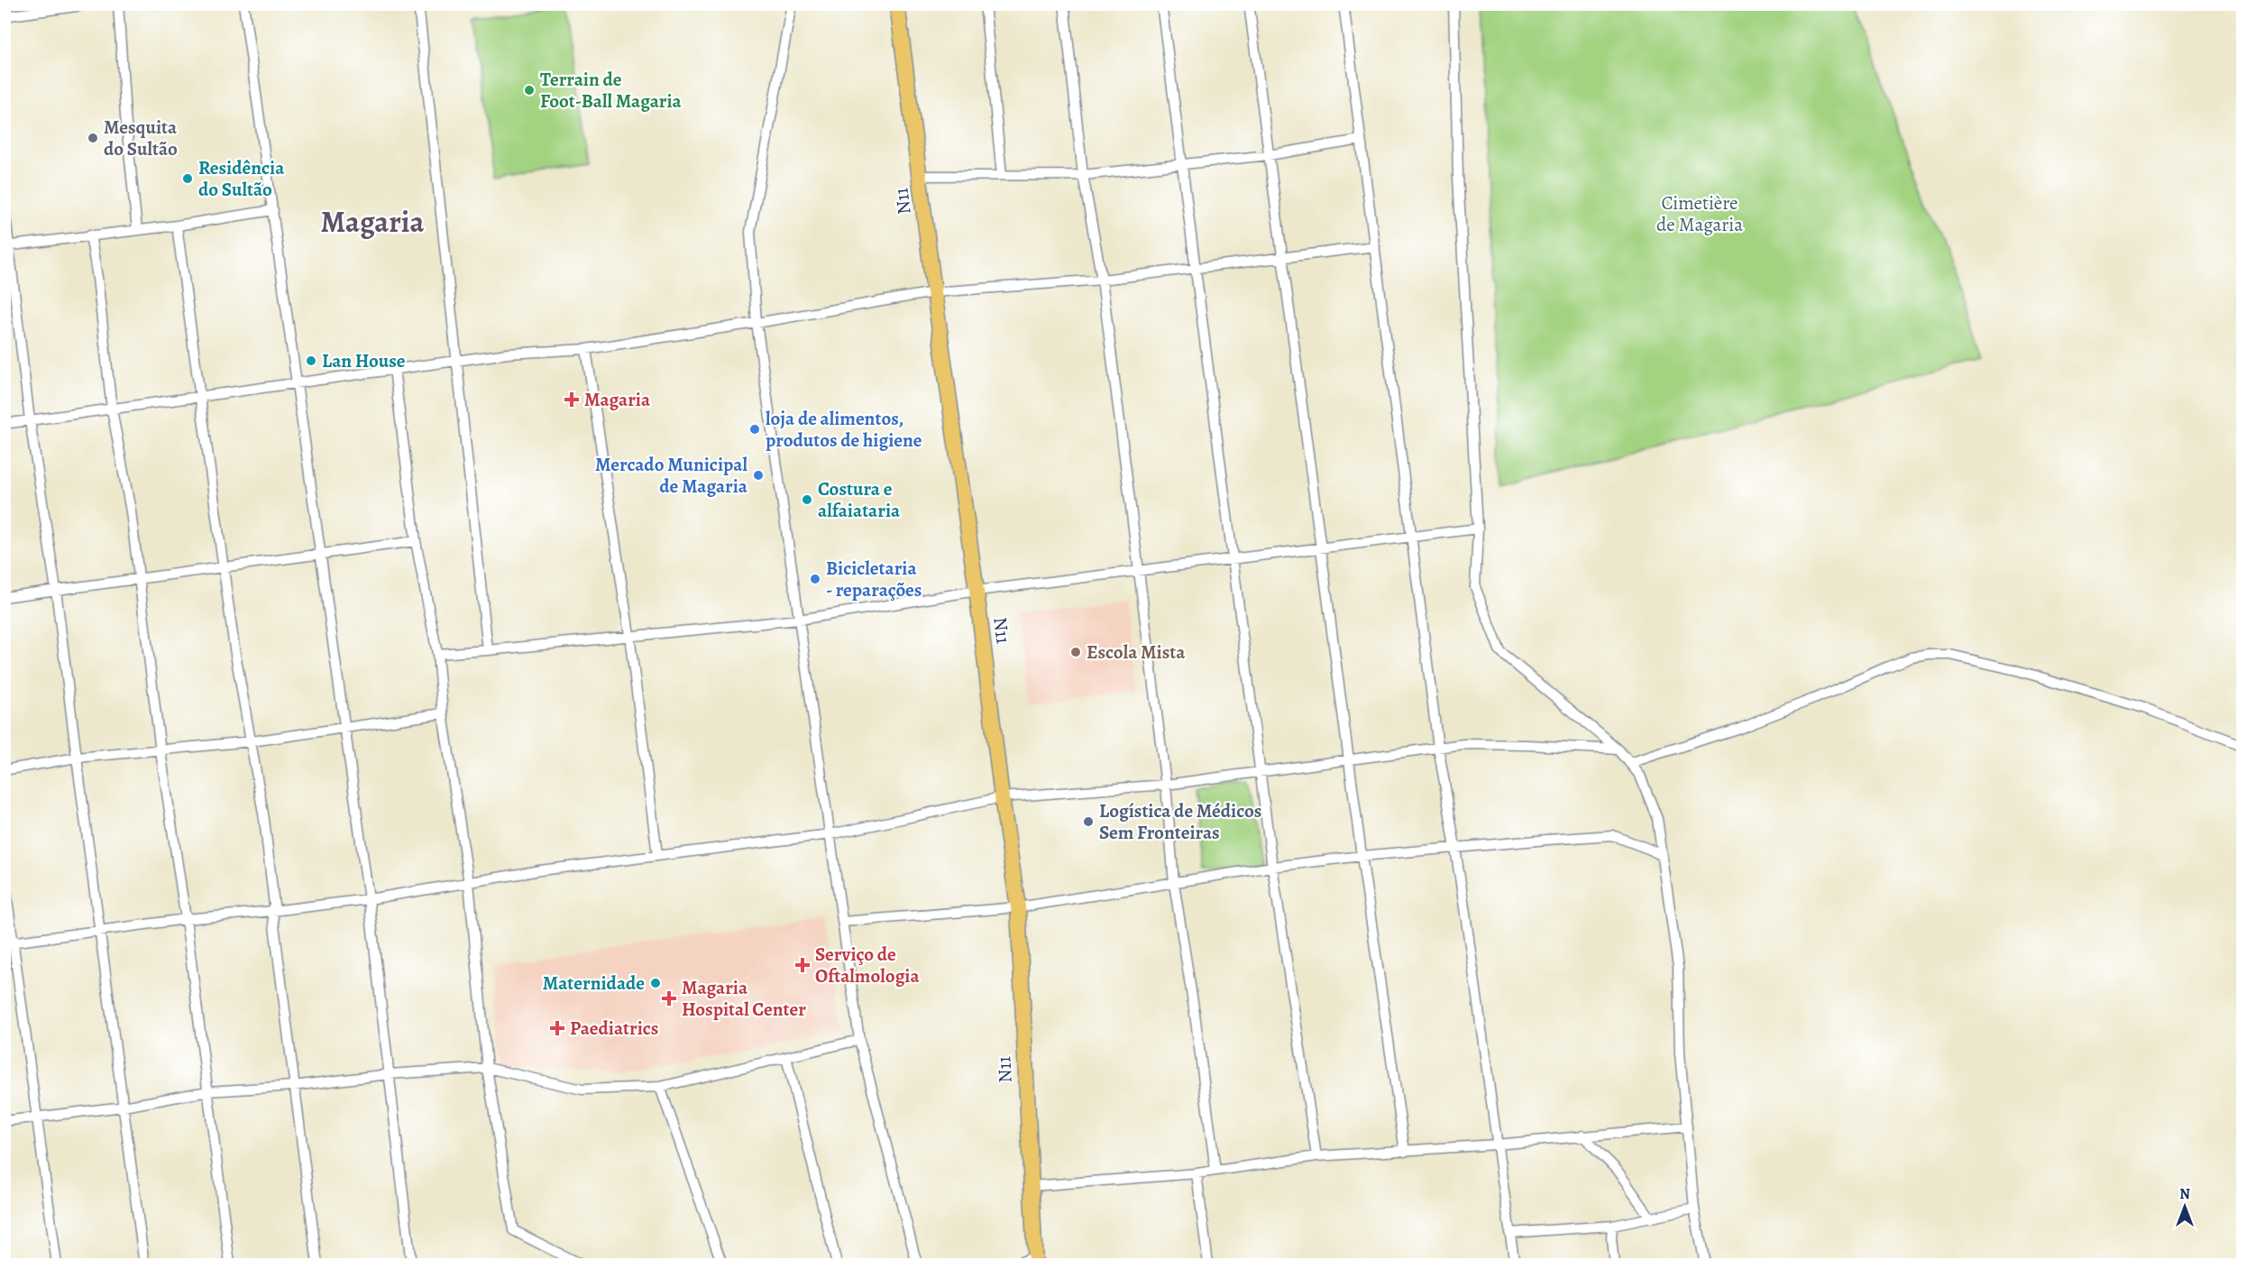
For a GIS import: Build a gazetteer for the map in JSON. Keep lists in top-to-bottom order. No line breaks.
{"streets":{"main road":["N11"]},"districts":["Magaria"],"parks":["Cimetière de Magaria"],"places":{"other":["Terrain de Foot-Ball Magaria","Mesquita do Sultão","Residência do Sultão","Lan House","loja de alimentos, produtos de higiene","Mercado Municipal de Magaria","Costura e alfaiataria","Bicicletaria - reparações","Escola Mista","Logística de Médicos Sem Fronteiras","Maternidade"],"health":["Magaria","Serviço de Oftalmologia","Magaria Hospital Center","Paediatrics"]},"north":"top"}
